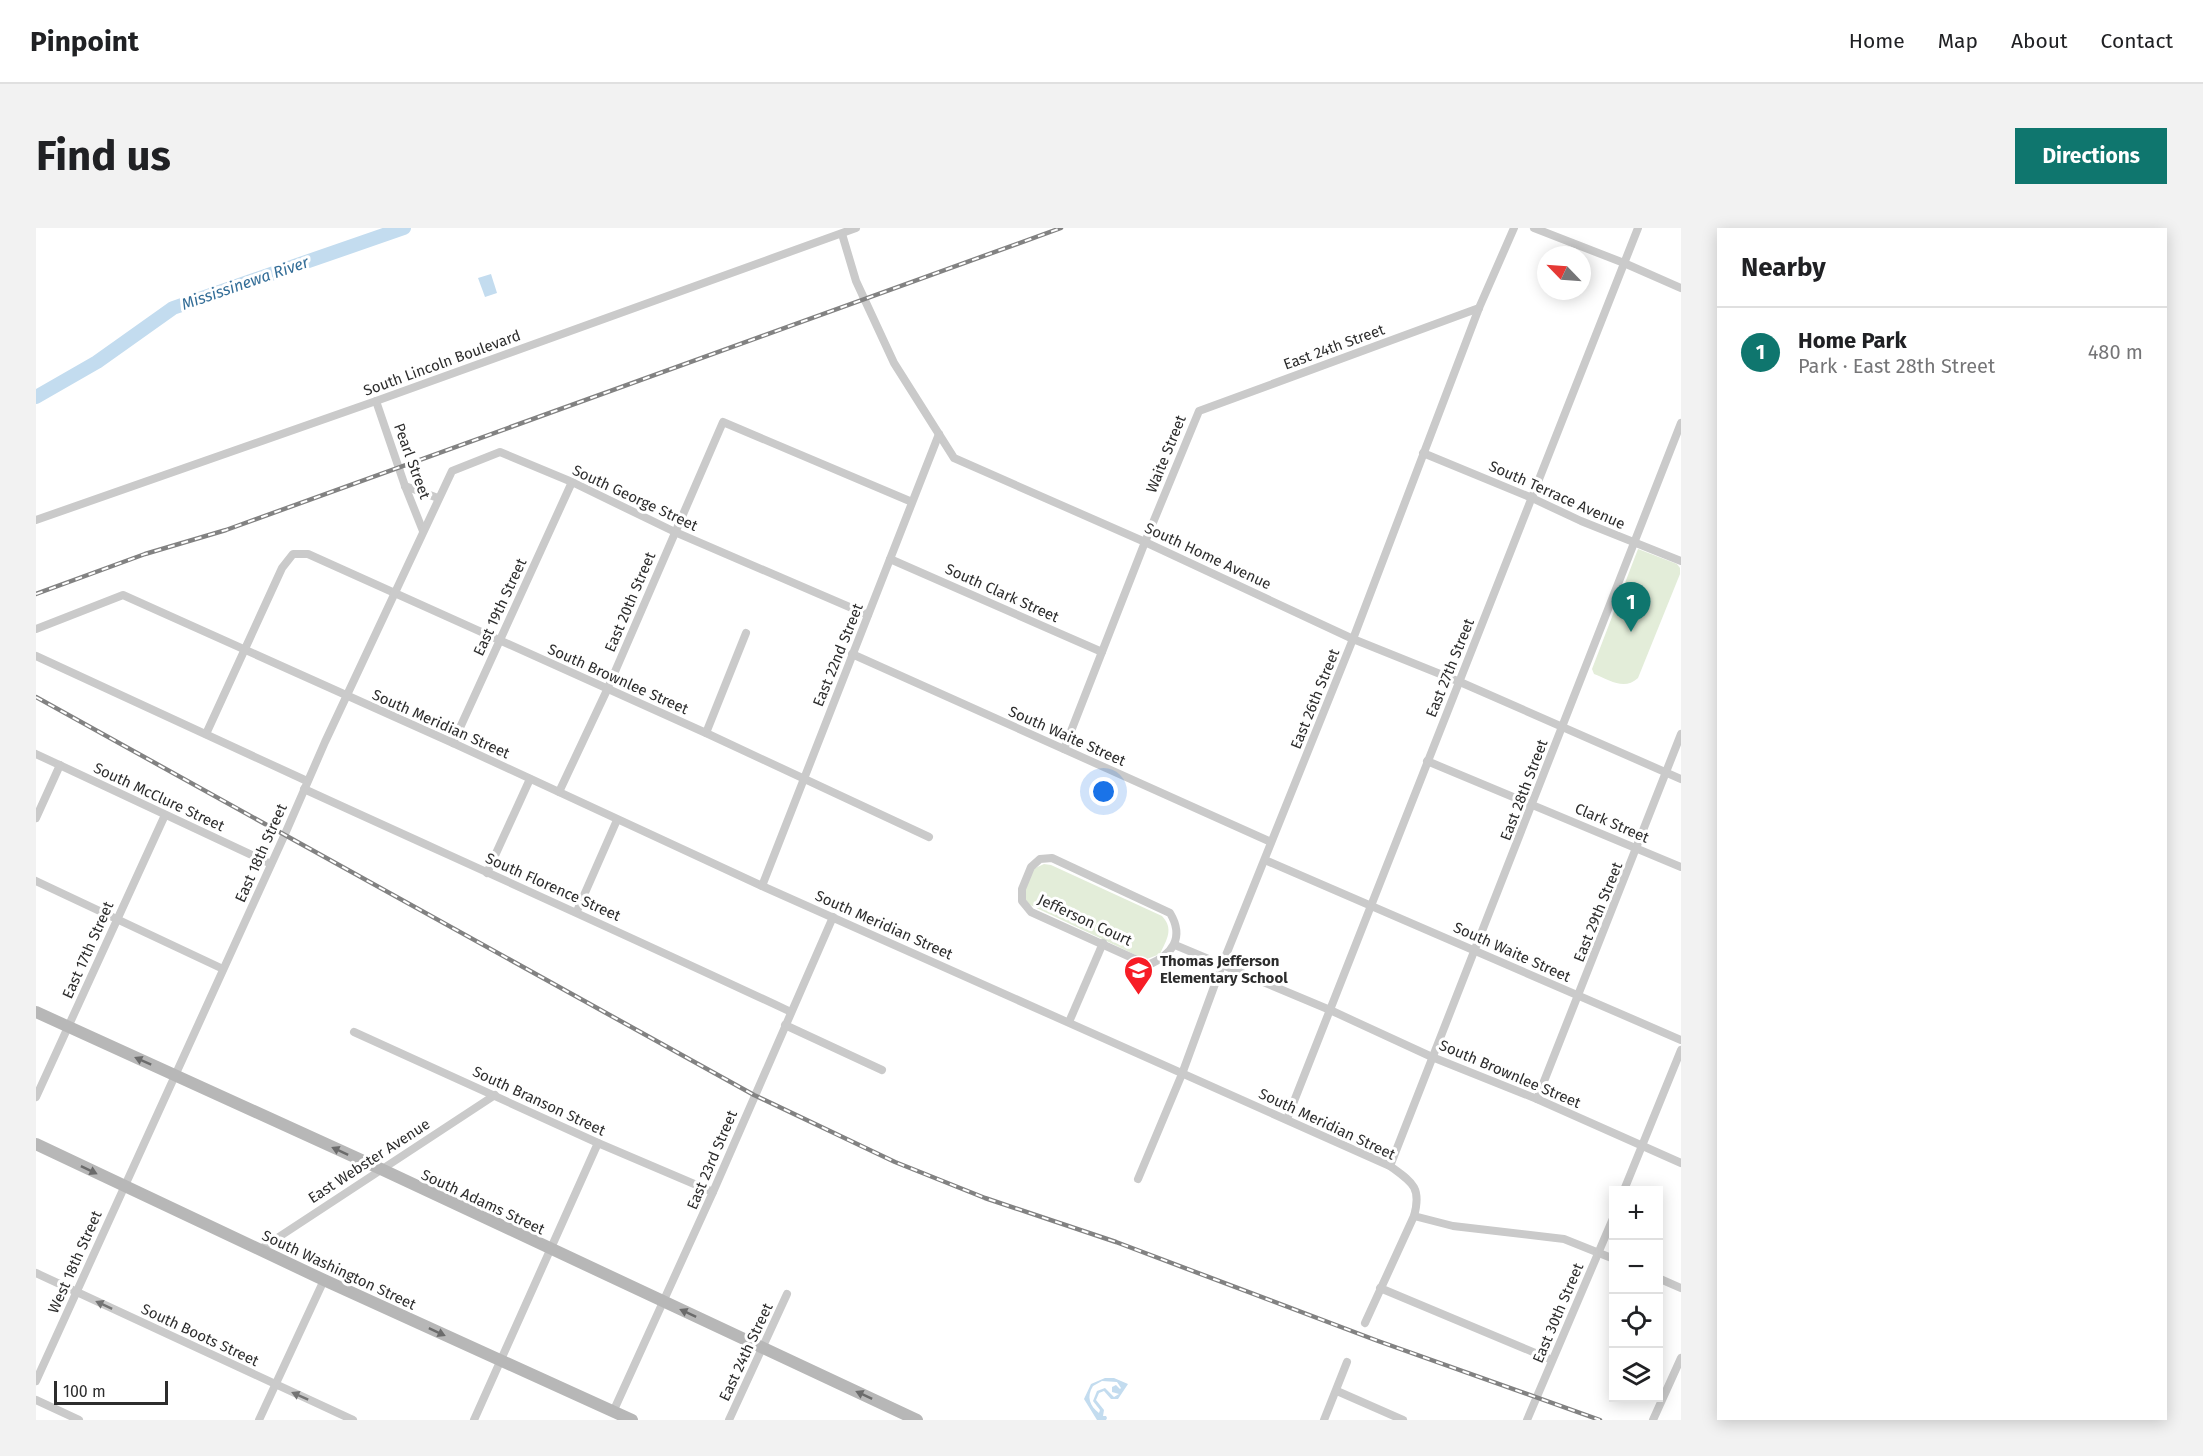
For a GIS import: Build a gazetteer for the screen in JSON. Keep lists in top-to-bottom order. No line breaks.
{"streets":{"main road":["South Adams Street","South Washington Street"],"street":["East 24th Street","South Lincoln Boulevard","Waite Street","Pearl Street","South Terrace Avenue","South George Street","South Home Avenue","South Clark Street","East 20th Street","East 19th Street","East 22nd Street","East 27th Street","South Brownlee Street","East 26th Street","South Meridian Street","South Waite Street","East 28th Street","South McClure Street","Clark Street","East 18th Street","South Florence Street","East 29th Street","Jefferson Court","East 17th Street","South Branson Street","East 23rd Street","East Webster Avenue","West 18th Street","East 30th Street","South Boots Street"]},"crossings":[["East 24th Street","Waite Street"],["East 24th Street","East 26th Street"],["East 24th Street","South Adams Street"],["South Lincoln Boulevard","Pearl Street"],["South Lincoln Boulevard","South Home Avenue"],["Waite Street","South Home Avenue"],["Pearl Street","South George Street"],["Pearl Street","East 18th Street"],["South Terrace Avenue","East 27th Street"],["South Terrace Avenue","East 26th Street"],["South Terrace Avenue","East 28th Street"],["South George Street","East 20th Street"],["South George Street","East 19th Street"],["South George Street","East 22nd Street"],["South George Street","East 18th Street"],["South Home Avenue","East 22nd Street"],["South Home Avenue","East 27th Street"],["South Home Avenue","East 26th Street"],["South Home Avenue","East 28th Street"],["South Home Avenue","East 29th Street"],["South Clark Street","East 22nd Street"],["East 20th Street","East 22nd Street"],["East 20th Street","South Brownlee Street"],["East 20th Street","South Meridian Street"],["East 19th Street","South Brownlee Street"],["East 19th Street","South Meridian Street"],["East 22nd Street","South Brownlee Street"],["East 22nd Street","South Meridian Street"],["East 22nd Street","South Waite Street"],["East 27th Street","South Brownlee Street"],["East 27th Street","South Meridian Street"],["East 27th Street","South Waite Street"],["South Brownlee Street","East 26th Street"],["South Brownlee Street","South Meridian Street"],["South Brownlee Street","East 28th Street"],["South Brownlee Street","East 18th Street"],["South Brownlee Street","East 29th Street"],["South Brownlee Street","Jefferson Court"],["East 26th Street","South Meridian Street"],["East 26th Street","South Waite Street"],["South Meridian Street","East 28th Street"],["South Meridian Street","East 18th Street"],["South Meridian Street","East 23rd Street"],["South Waite Street","East 28th Street"],["South Waite Street","East 29th Street"],["East 28th Street","Clark Street"],["South McClure Street","East 18th Street"],["South McClure Street","East 17th Street"],["Clark Street","East 29th Street"],["East 18th Street","South Florence Street"],["East 18th Street","South Adams Street"],["East 18th Street","West 18th Street"],["East 18th Street","South Washington Street"],["South Florence Street","East 23rd Street"],["East 17th Street","South Adams Street"],["South Branson Street","East 23rd Street"],["South Branson Street","East Webster Avenue"],["East 23rd Street","South Adams Street"],["East 23rd Street","South Washington Street"],["East Webster Avenue","South Adams Street"],["East Webster Avenue","South Washington Street"],["West 18th Street","South Washington Street"],["West 18th Street","South Boots Street"]],"one_way":["South Adams Street","South Washington Street","South Boots Street"],"water":["Mississinewa River"],"places":{"school or university":["Thomas Jefferson Elementary School"]},"scale_bar":"100 m","north":"top left","page":{"header":"Pinpoint","nav":["Home","Map","About","Contact"],"buttons":"Directions","title":"Find us","heading":"Nearby","list":[{"mark":"1","name":"Home Park","note":"Park · East 28th Street","value":"480 m"}],"pins":"1","map_buttons":["+","−"],"scale":"100 m"}}
